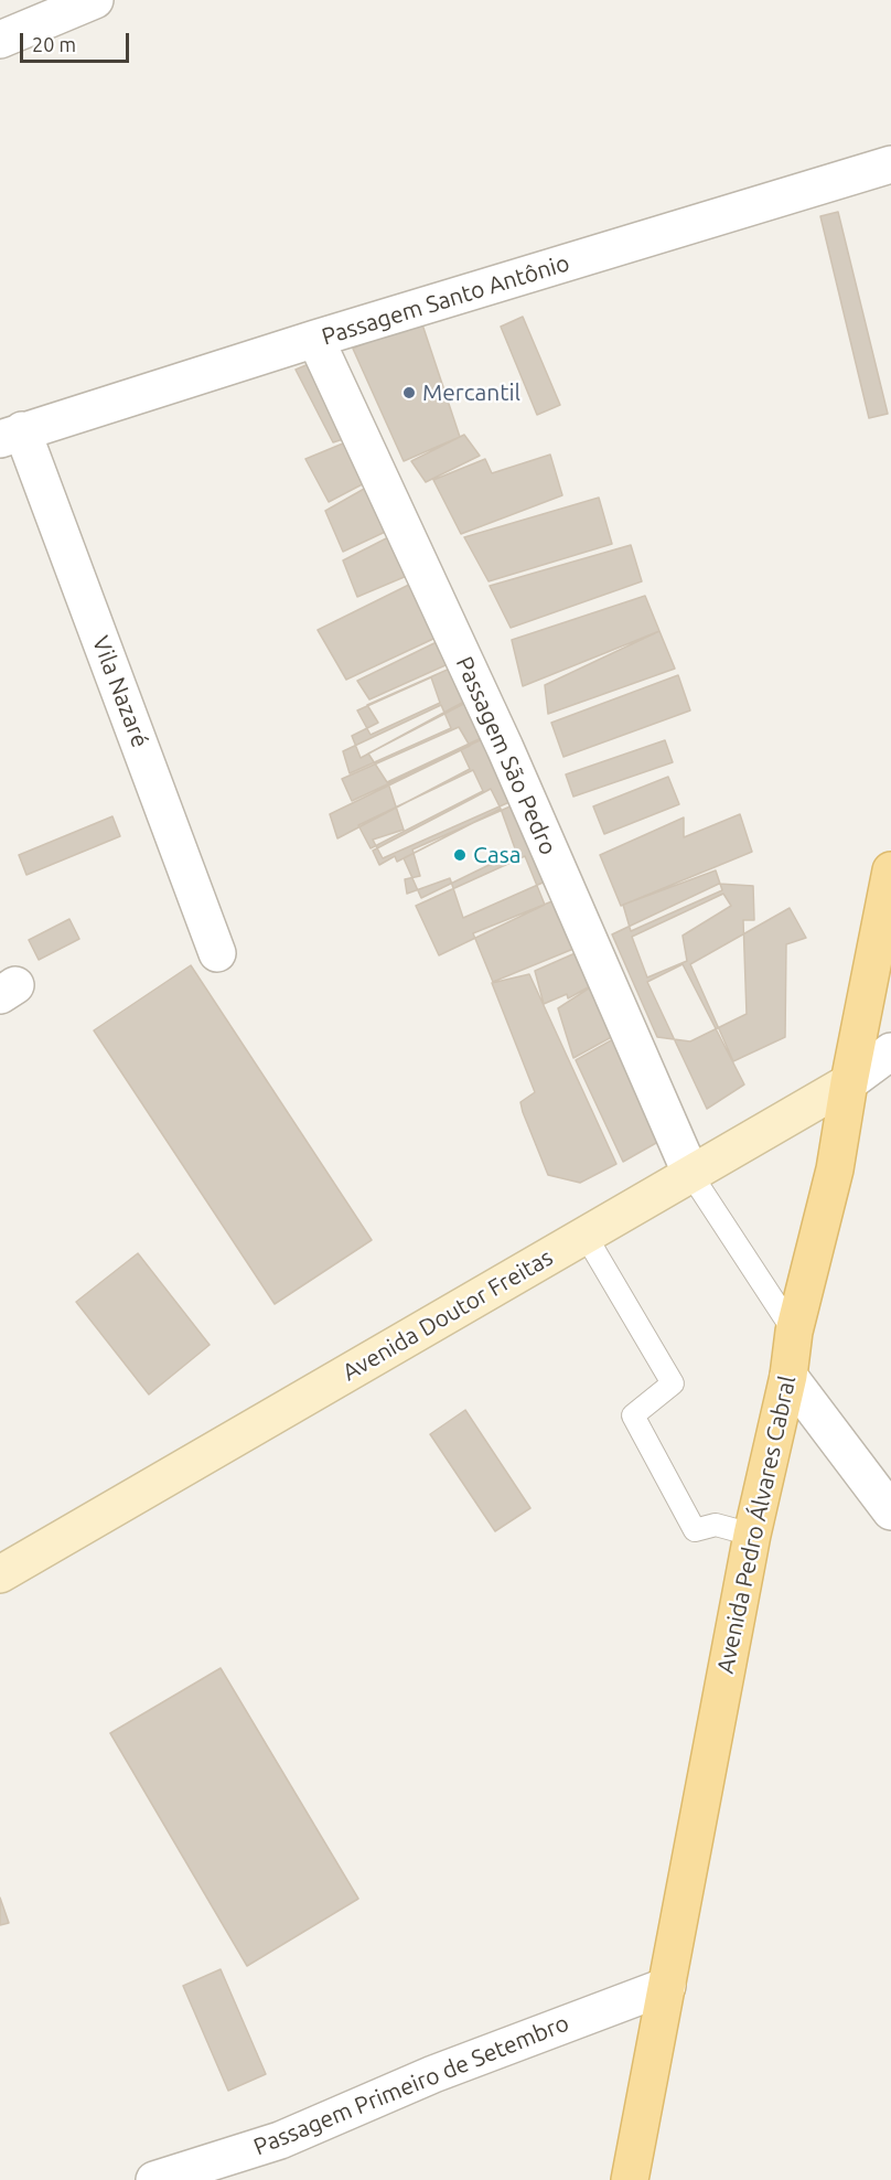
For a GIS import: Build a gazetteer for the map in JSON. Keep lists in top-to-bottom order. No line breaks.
{"streets":{"main road":["Avenida Doutor Freitas","Avenida Pedro Álvares Cabral"],"street":["Passagem Santo Antônio","Vila Nazaré","Passagem São Pedro","Passagem Primeiro de Setembro"]},"crossings":[["Passagem Santo Antônio","Vila Nazaré"],["Passagem Santo Antônio","Passagem São Pedro"],["Passagem São Pedro","Avenida Doutor Freitas"],["Avenida Doutor Freitas","Avenida Pedro Álvares Cabral"],["Avenida Pedro Álvares Cabral","Passagem Primeiro de Setembro"]],"places":["Mercantil","Casa"],"scale_bar":"20 m"}
